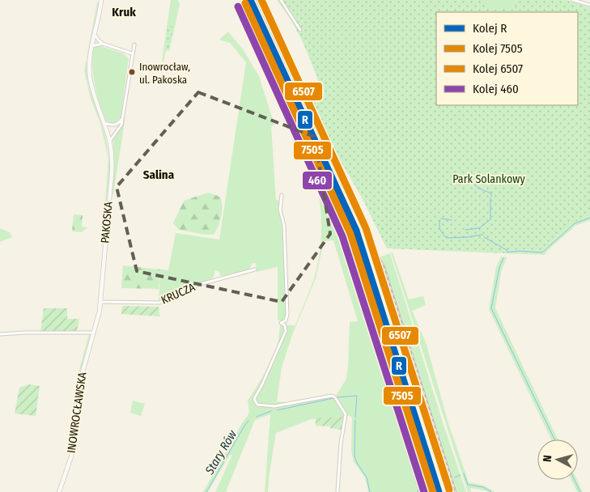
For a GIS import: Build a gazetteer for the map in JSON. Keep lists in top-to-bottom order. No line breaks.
{"streets":{"main road":["PAKOSKA","INOWROCŁAWSKA"],"street":["KRUCZA"]},"crossings":[["PAKOSKA","KRUCZA"],["PAKOSKA","INOWROCŁAWSKA"]],"districts":["Kruk","Salina"],"water":["Stary Rów"],"parks":["Park Solankowy"],"places":["Inowrocław, ul. Pakoska"],"lines":["rail line R","rail line 6507","rail line 7505","rail line 460"],"legend":["Kolej R","Kolej 7505","Kolej 6507","Kolej 460"],"north":"left"}
